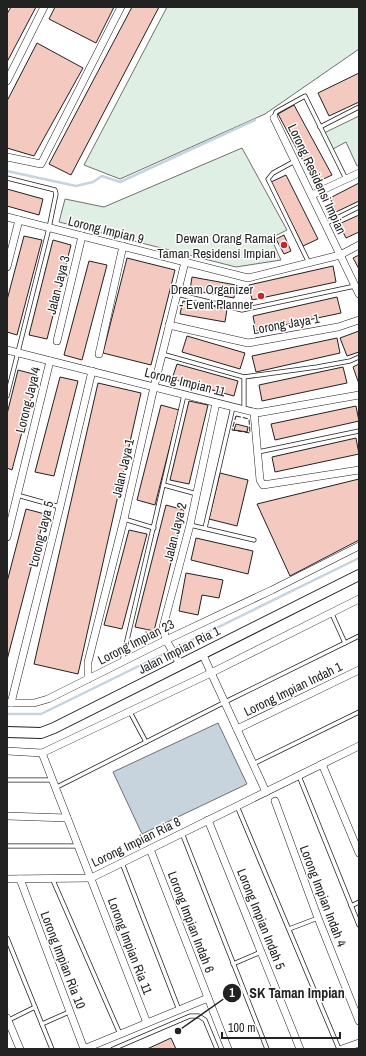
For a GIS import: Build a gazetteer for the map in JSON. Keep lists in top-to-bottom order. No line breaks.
{"streets":{"street":["Lorong Residensi Impian","Lorong Impian 9","Jalan Jaya 3","Lorong Jaya 1","Lorong Impian 11","Lorong Jaya 4","Jalan Jaya 1","Jalan Jaya 2","Lorong Jaya 5","Lorong Impian 23","Jalan Impian Ria 1","Lorong Impian Indah 1","Lorong Impian Ria 8","Lorong Impian Indah 4","Lorong Impian Indah 5","Lorong Impian Indah 6","Lorong Impian Ria 11","Lorong Impian Ria 10"]},"crossings":[["Lorong Residensi Impian","Lorong Impian 9"],["Lorong Impian 9","Jalan Jaya 3"],["Lorong Impian 9","Jalan Jaya 1"],["Lorong Jaya 1","Jalan Jaya 1"],["Lorong Impian 11","Lorong Jaya 4"],["Lorong Impian 11","Jalan Jaya 1"],["Lorong Impian 11","Jalan Jaya 2"],["Lorong Impian 11","Lorong Jaya 5"],["Jalan Jaya 1","Lorong Impian 23"],["Jalan Jaya 2","Lorong Impian 23"],["Jalan Jaya 2","Jalan Impian Ria 1"],["Lorong Jaya 5","Lorong Impian 23"],["Lorong Impian Ria 8","Lorong Impian Indah 5"],["Lorong Impian Ria 8","Lorong Impian Indah 6"],["Lorong Impian Ria 8","Lorong Impian Ria 11"],["Lorong Impian Ria 8","Lorong Impian Ria 10"]],"places":["Dewan Orang Ramai Taman Residensi Impian","Dream Organizer - Event Planner","SK Taman Impian"],"scale_bar":"100 m"}
